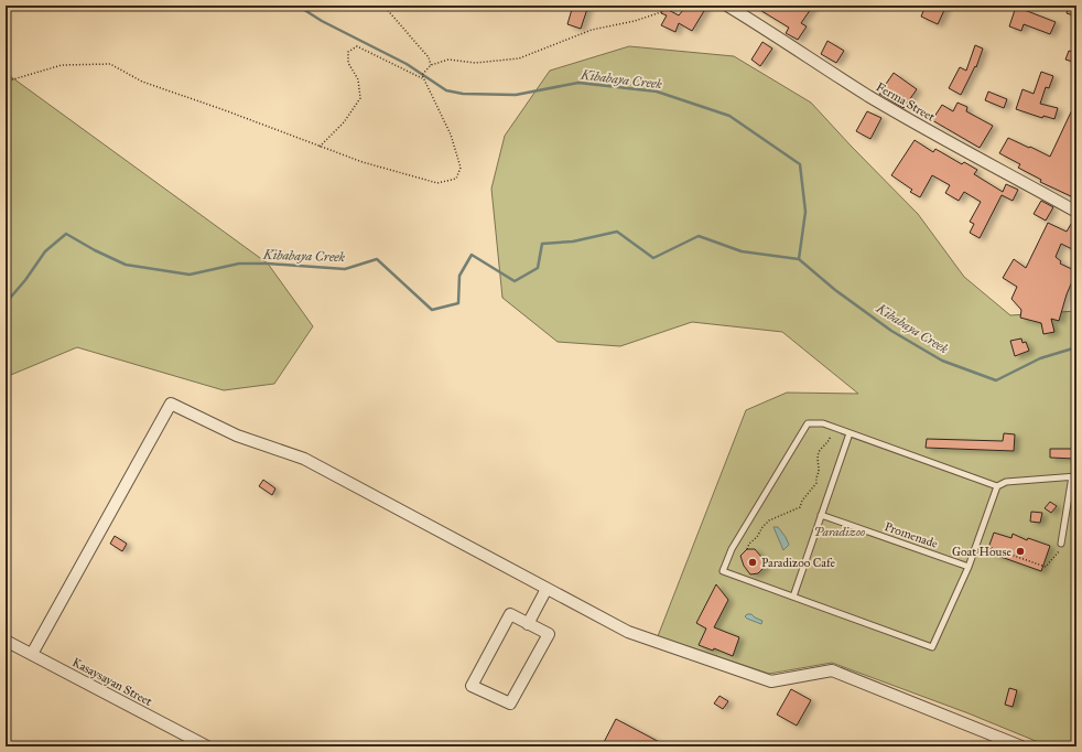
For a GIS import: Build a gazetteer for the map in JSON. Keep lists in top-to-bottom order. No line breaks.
{"streets":{"street":["Ferma Street","Kasaysayan Street"],"lane":["Promenade"]},"water":["Kibabaya Creek"],"parks":["Paradizoo"],"places":["Goat House","Paradizoo Cafe"]}
